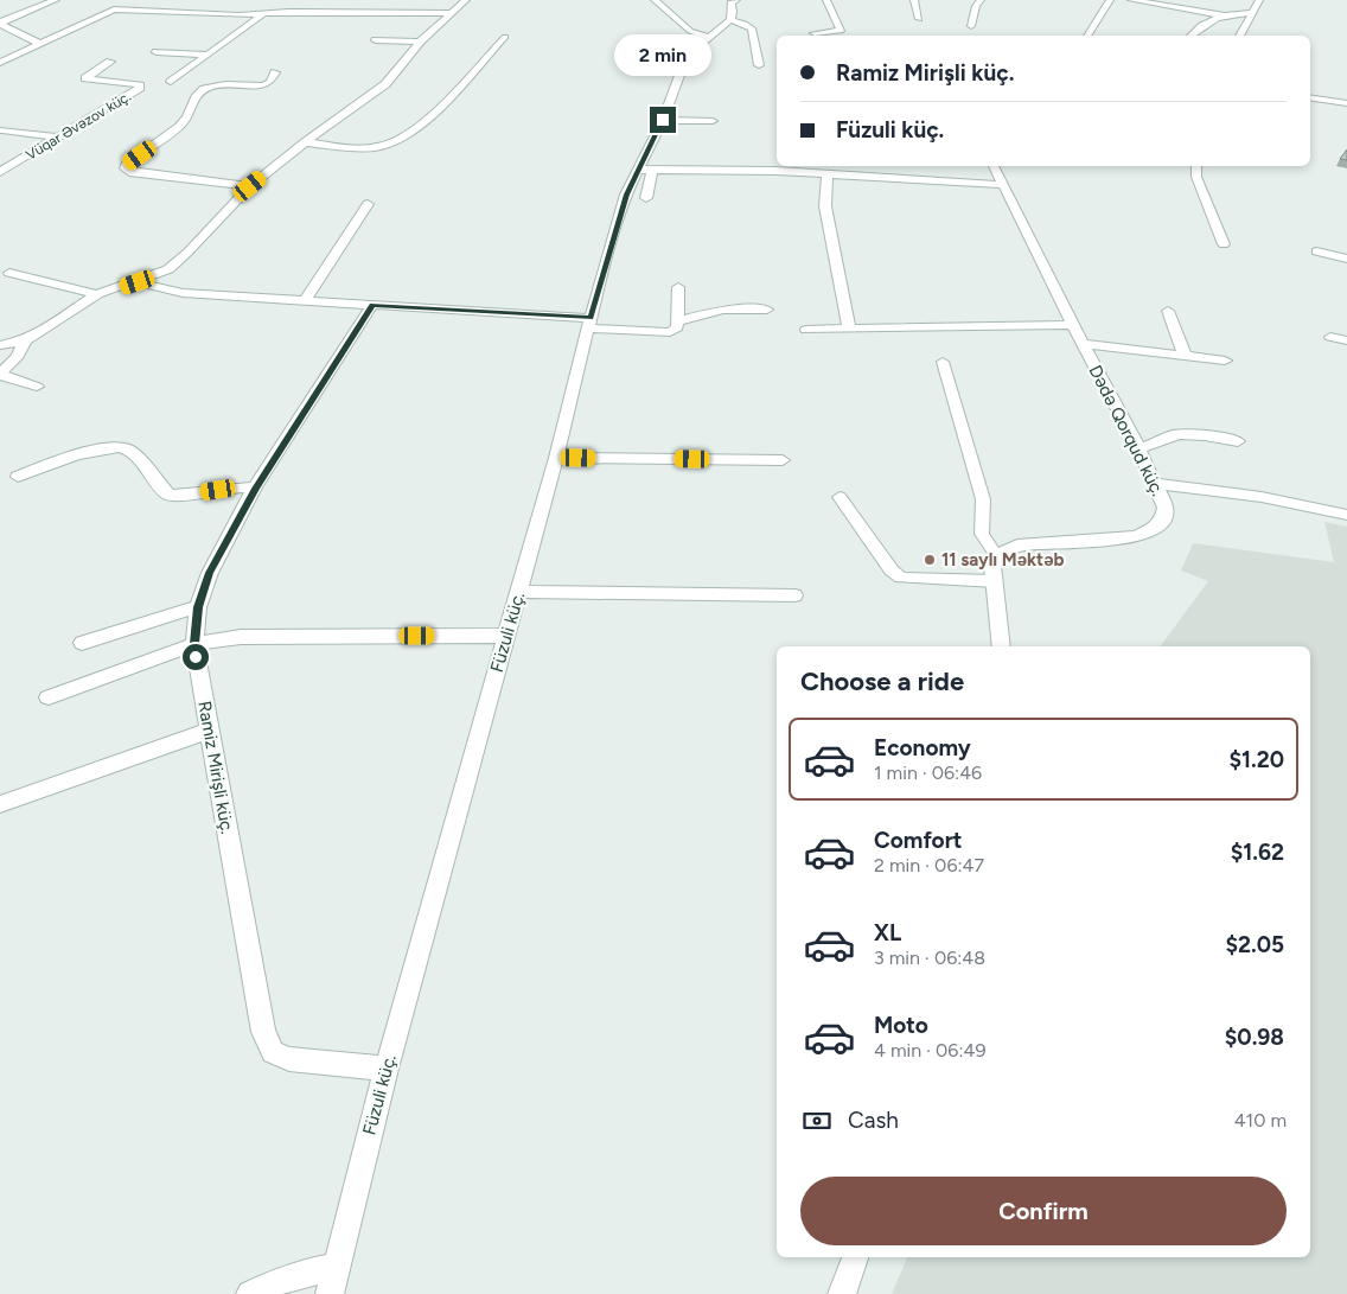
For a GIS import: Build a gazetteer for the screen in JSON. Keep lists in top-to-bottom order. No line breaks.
{"streets":{"street":["Vüqar Əvəzov küç.","Dədə Qorqud küç.","Füzuli küç.","Ramiz Mirişli küç."]},"crossings":[["Füzuli küç.","Ramiz Mirişli küç."]],"places":["11 saylı Məktəb"],"page":{"bubble":"2 min","banner":["Ramiz Mirişli küç.","Füzuli küç."],"heading":"Choose a ride","list":[{"name":"Economy","note":"1 min · 06:46","value":"$1.20"},{"name":"Comfort","note":"2 min · 06:47","value":"$1.62"},{"name":"XL","note":"3 min · 06:48","value":"$2.05"},{"name":"Moto","note":"4 min · 06:49","value":"$0.98"}],"pay":["Cash","410 m"],"buttons":"Confirm"}}
